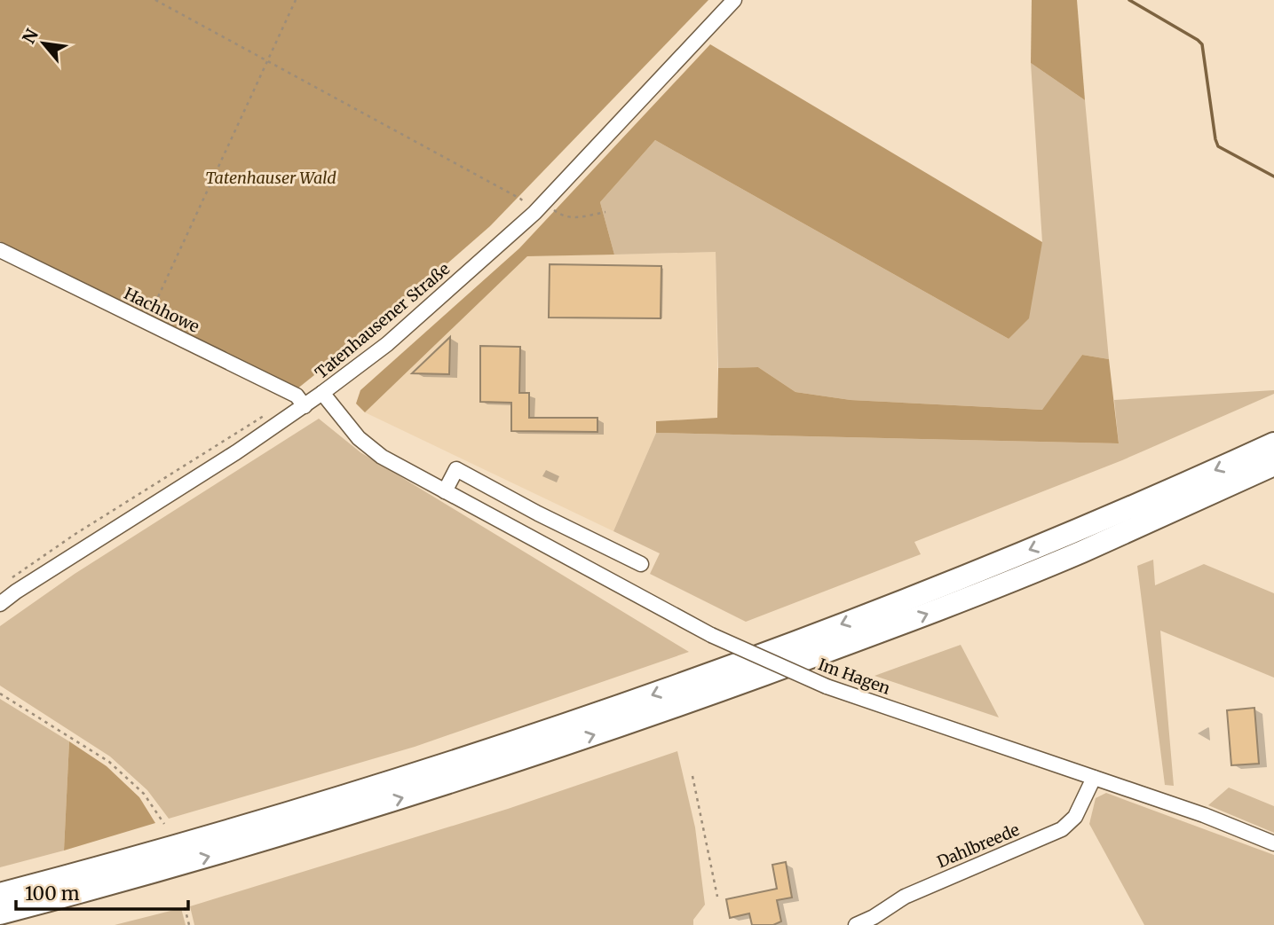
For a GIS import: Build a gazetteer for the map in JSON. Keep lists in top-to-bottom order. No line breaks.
{"streets":{"street":["Hachhowe","Tatenhausener Straße","Im Hagen","Dahlbreede"]},"crossings":[["Hachhowe","Tatenhausener Straße"],["Tatenhausener Straße","Im Hagen"],["Im Hagen","Dahlbreede"]],"parks":["Tatenhauser Wald"],"scale_bar":"100 m","north":"top left"}
